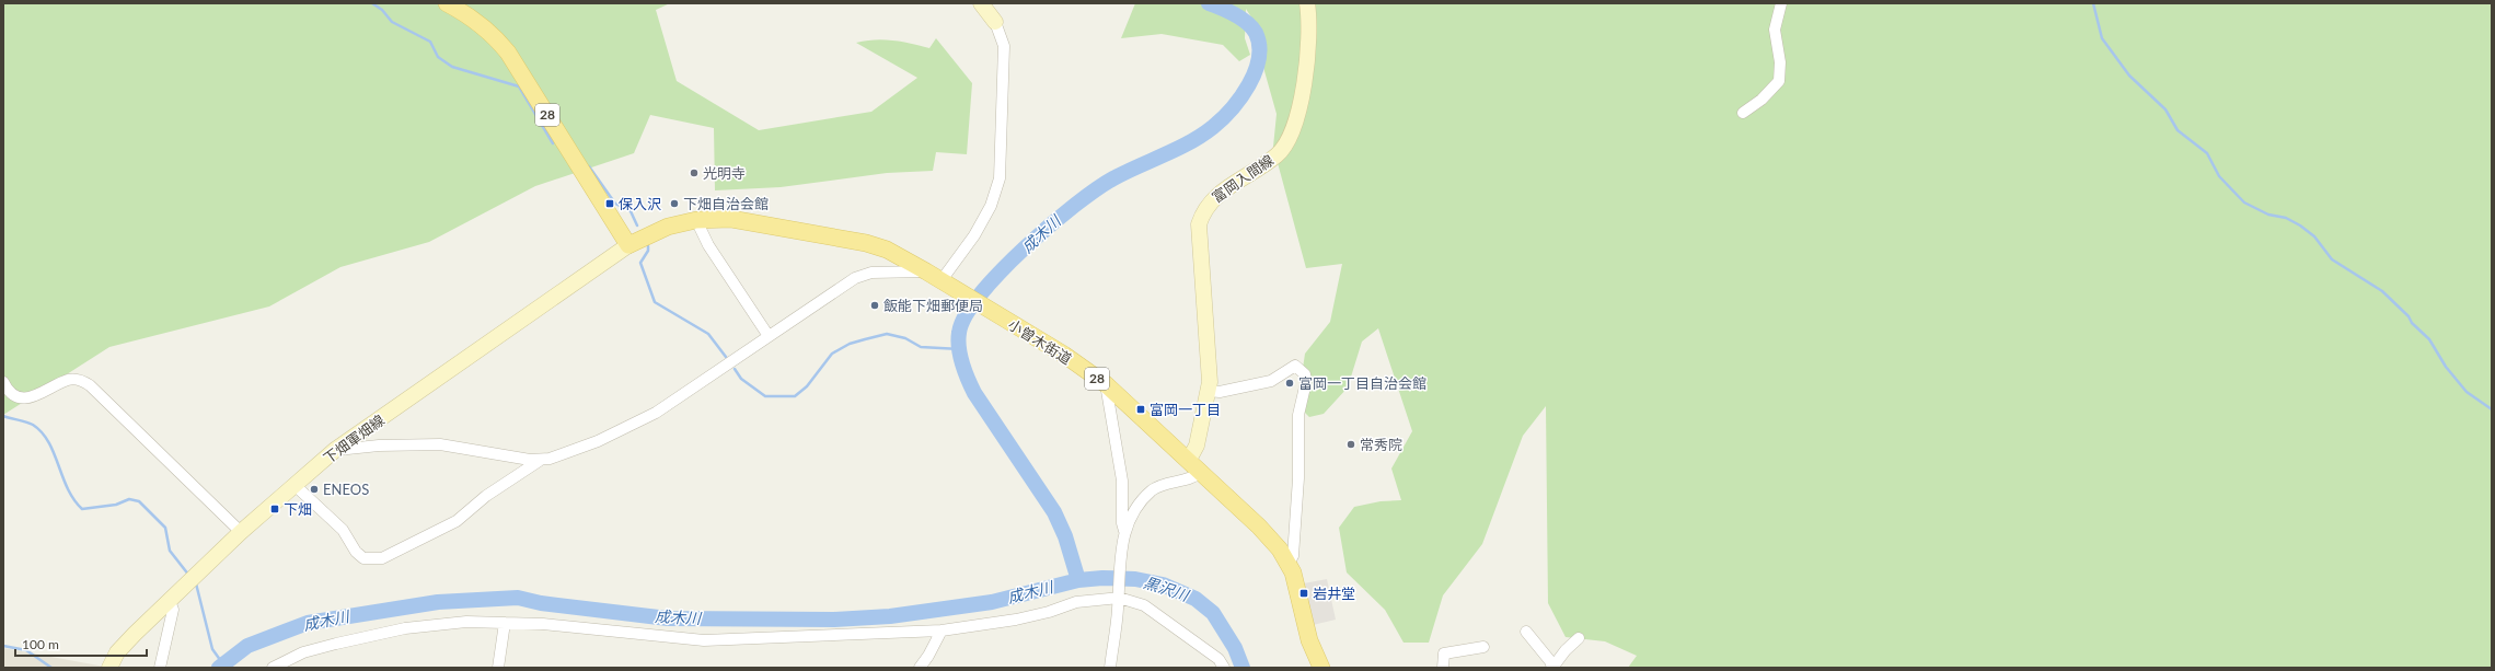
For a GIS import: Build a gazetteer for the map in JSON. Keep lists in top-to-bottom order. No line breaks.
{"streets":{"main road":["28","富岡入間線","小曽木街道","下畑軍畑線"]},"crossings":[["28","小曽木街道"],["28","下畑軍畑線"],["富岡入間線","小曽木街道"],["小曽木街道","下畑軍畑線"]],"water":["成木川","黒沢川"],"places":{"other":["光明寺","下畑自治会館","飯能下畑郵便局","富岡一丁目自治会館","常秀院","ENEOS"],"transit":["保入沢","富岡一丁目","下畑","岩井堂"]},"scale_bar":"100 m"}
